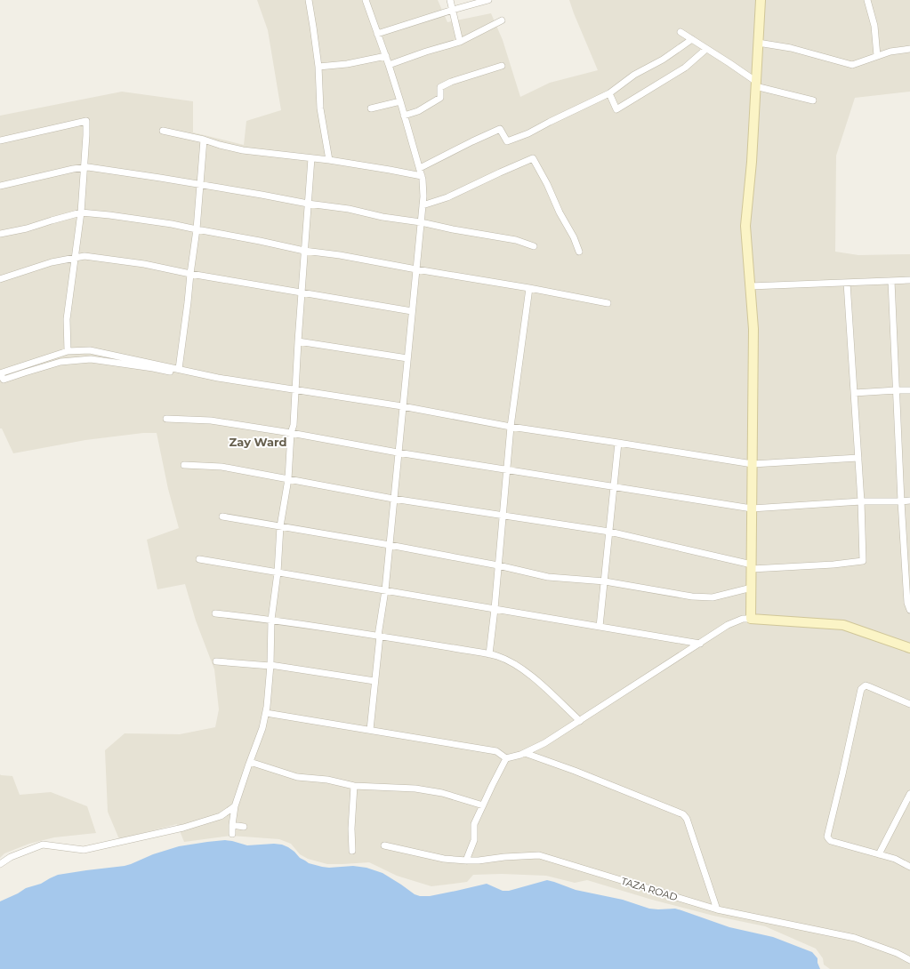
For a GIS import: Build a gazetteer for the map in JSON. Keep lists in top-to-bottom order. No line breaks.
{"streets":{"street":["TAZA ROAD"]},"districts":["Zay Ward"]}
